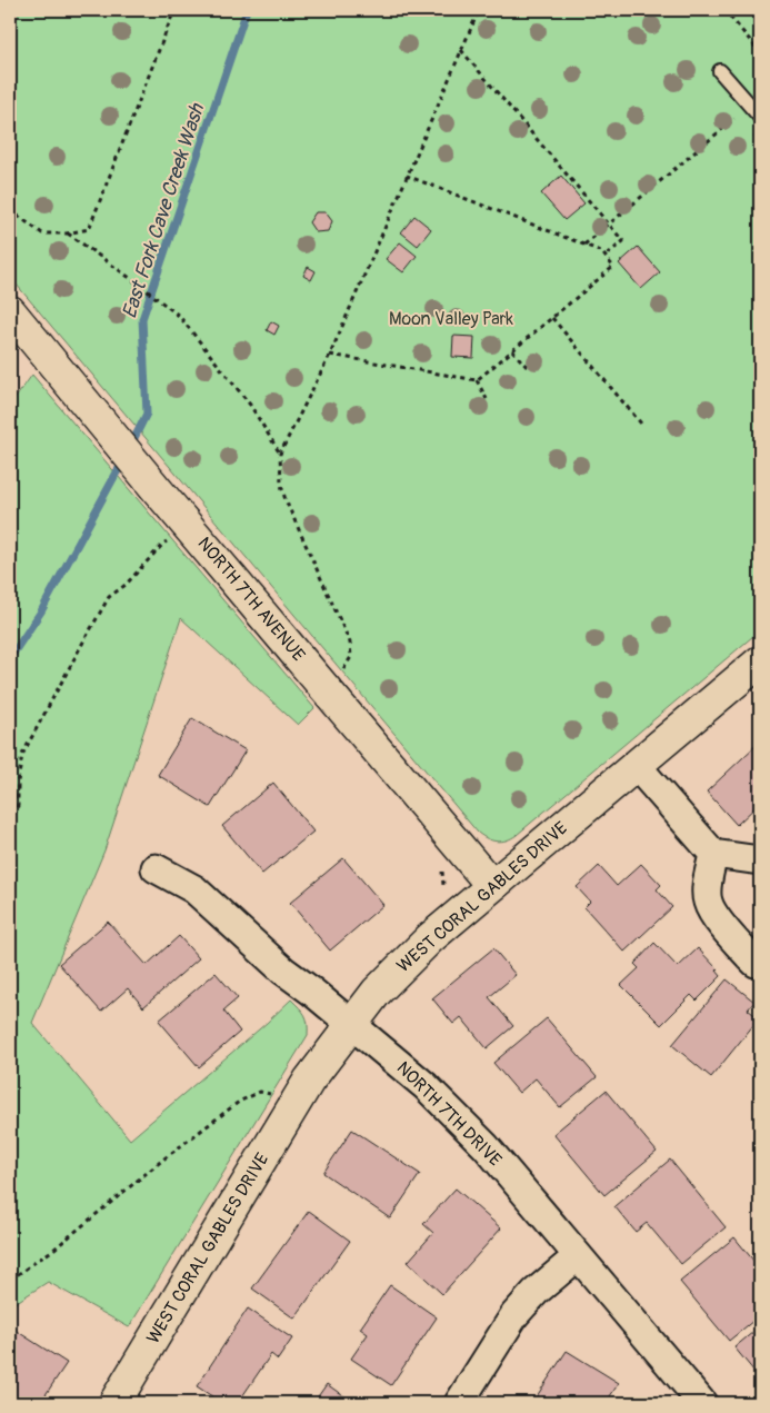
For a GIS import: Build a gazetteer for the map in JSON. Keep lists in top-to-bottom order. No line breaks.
{"streets":{"street":["NORTH 7TH AVENUE","WEST CORAL GABLES DRIVE","NORTH 7TH DRIVE"]},"crossings":[["NORTH 7TH AVENUE","WEST CORAL GABLES DRIVE"],["WEST CORAL GABLES DRIVE","NORTH 7TH DRIVE"]],"water":["East Fork Cave Creek Wash"],"parks":["Moon Valley Park"]}
